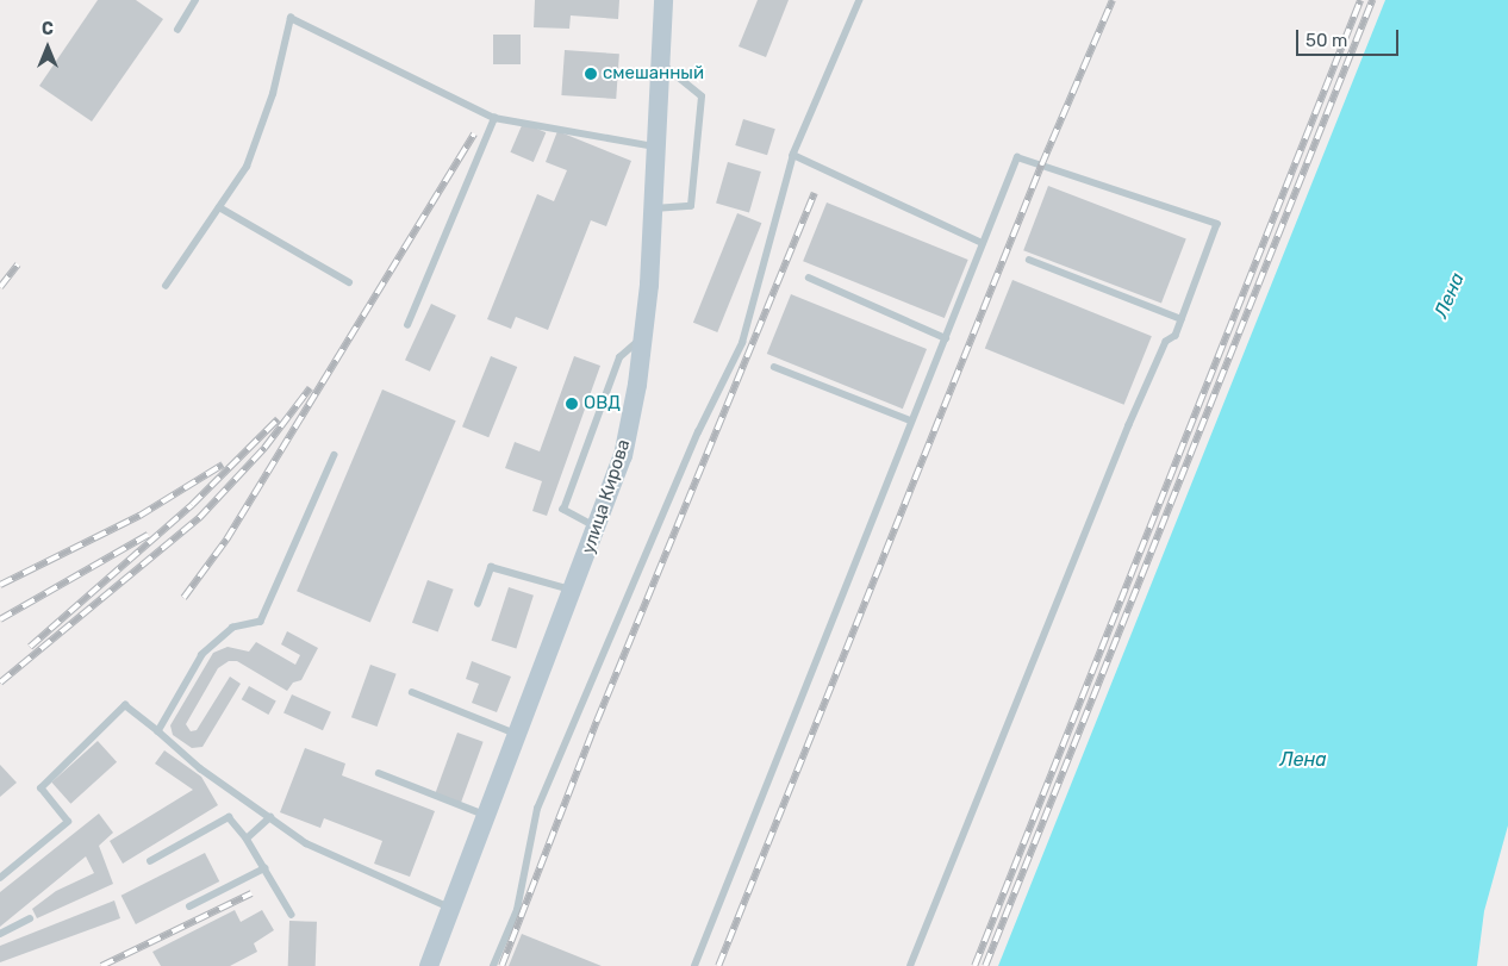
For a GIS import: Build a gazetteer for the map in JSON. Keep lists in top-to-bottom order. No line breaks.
{"streets":{"main road":["улица Кирова"]},"water":["Лена"],"places":["смешанный","ОВД"],"scale_bar":"50 m","north":"top"}
